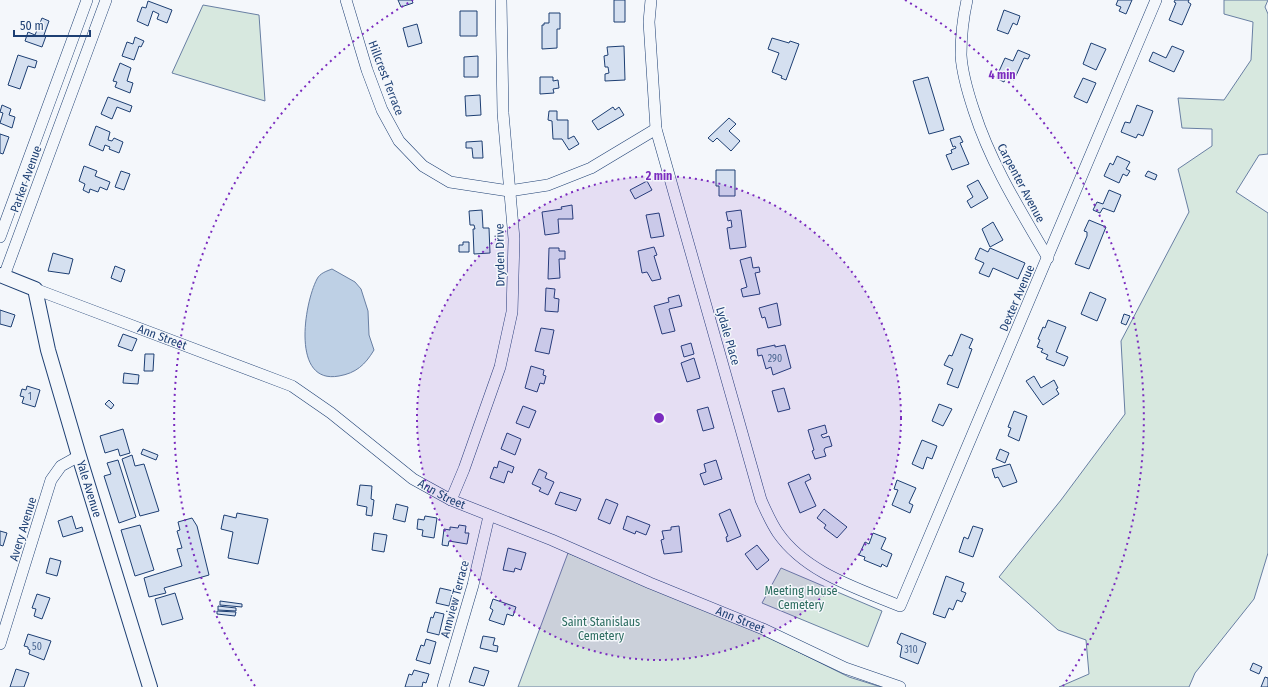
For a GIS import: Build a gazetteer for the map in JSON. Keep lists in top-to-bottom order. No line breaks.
{"streets":{"main road":["Ann Street","Yale Avenue"],"street":["Hillcrest Terrace","Parker Avenue","Carpenter Avenue","Dryden Drive","Dexter Avenue","Lydale Place","Avery Avenue","Annview Terrace"]},"crossings":[["Hillcrest Terrace","Dryden Drive"],["Hillcrest Terrace","Lydale Place"],["Parker Avenue","Ann Street"],["Carpenter Avenue","Dexter Avenue"],["Dryden Drive","Ann Street"],["Dexter Avenue","Lydale Place"],["Ann Street","Yale Avenue"],["Ann Street","Annview Terrace"],["Yale Avenue","Avery Avenue"]],"parks":["Meeting House Cemetery","Saint Stanislaus Cemetery"],"house_numbers":["290","1","50","310"],"scale_bar":"50 m","rings":["4 min","2 min"]}
